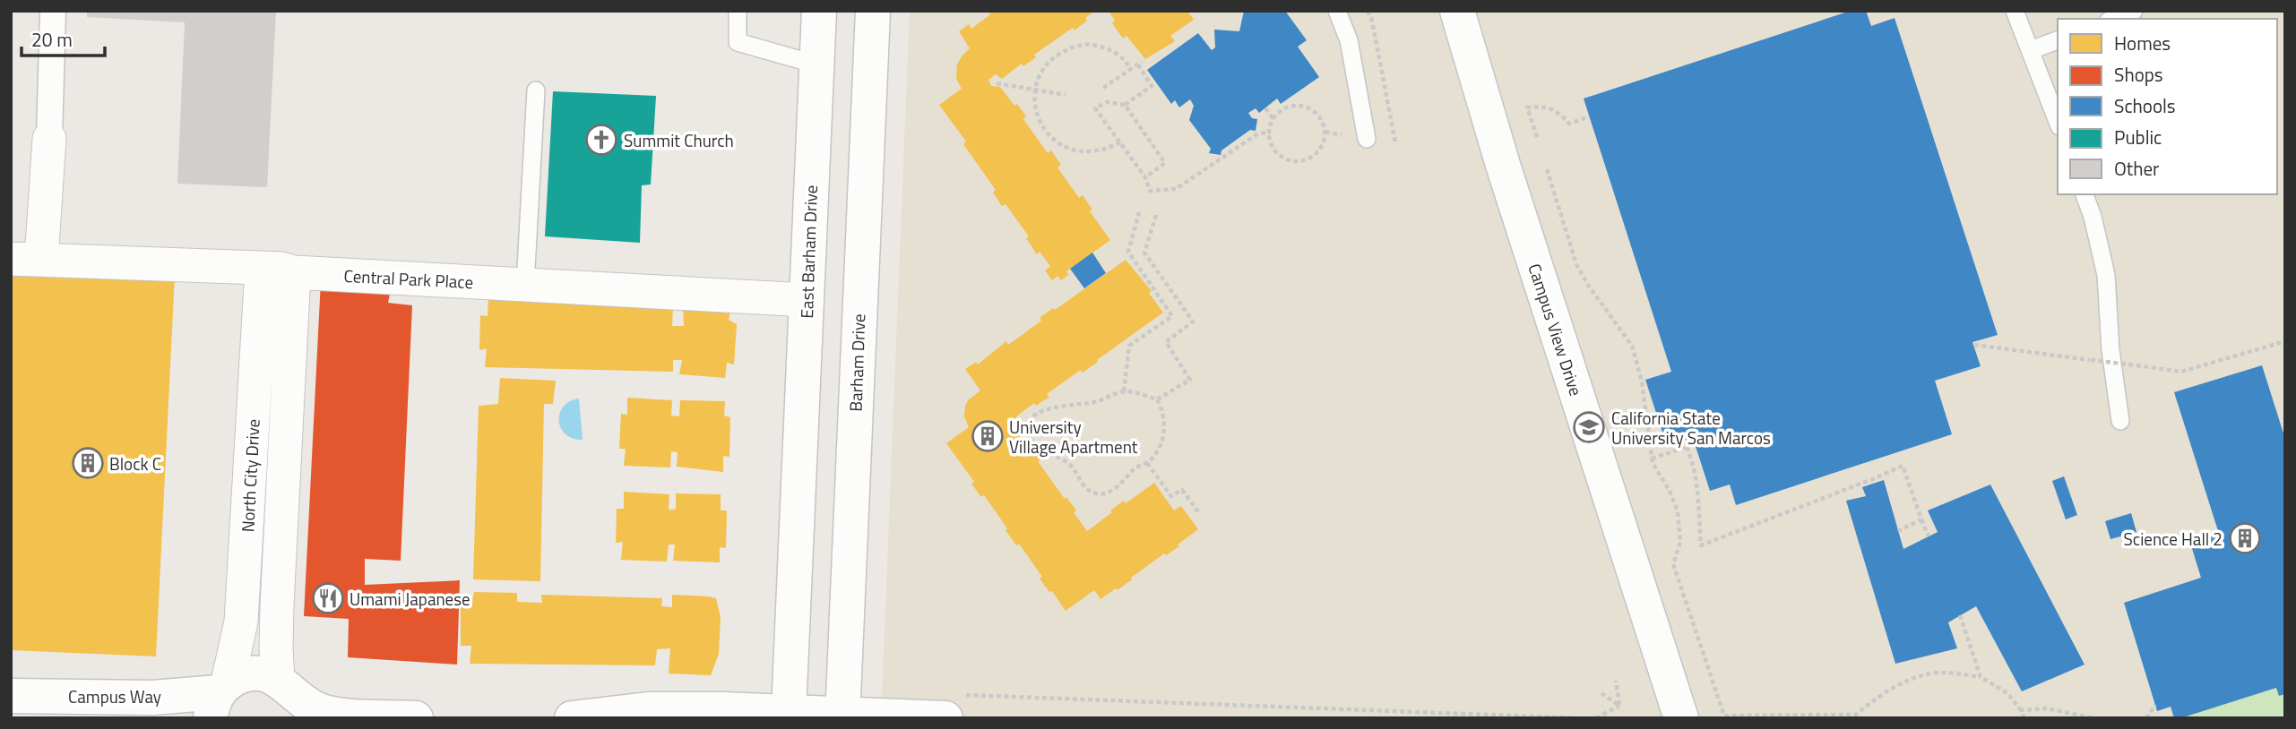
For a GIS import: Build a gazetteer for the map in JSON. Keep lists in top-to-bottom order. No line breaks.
{"streets":{"street":["East Barham Drive","Central Park Place","Campus View Drive","Barham Drive","North City Drive","Campus Way"]},"crossings":[["East Barham Drive","Central Park Place"],["Central Park Place","North City Drive"],["North City Drive","Campus Way"]],"places":{"church":["Summit Church"],"school or university":["California State University San Marcos"],"building":["University Village Apartment","Block C","Science Hall 2"],"restaurant":["Umami Japanese"]},"legend":["Homes","Shops","Schools","Public","Other"],"scale_bar":"20 m"}
